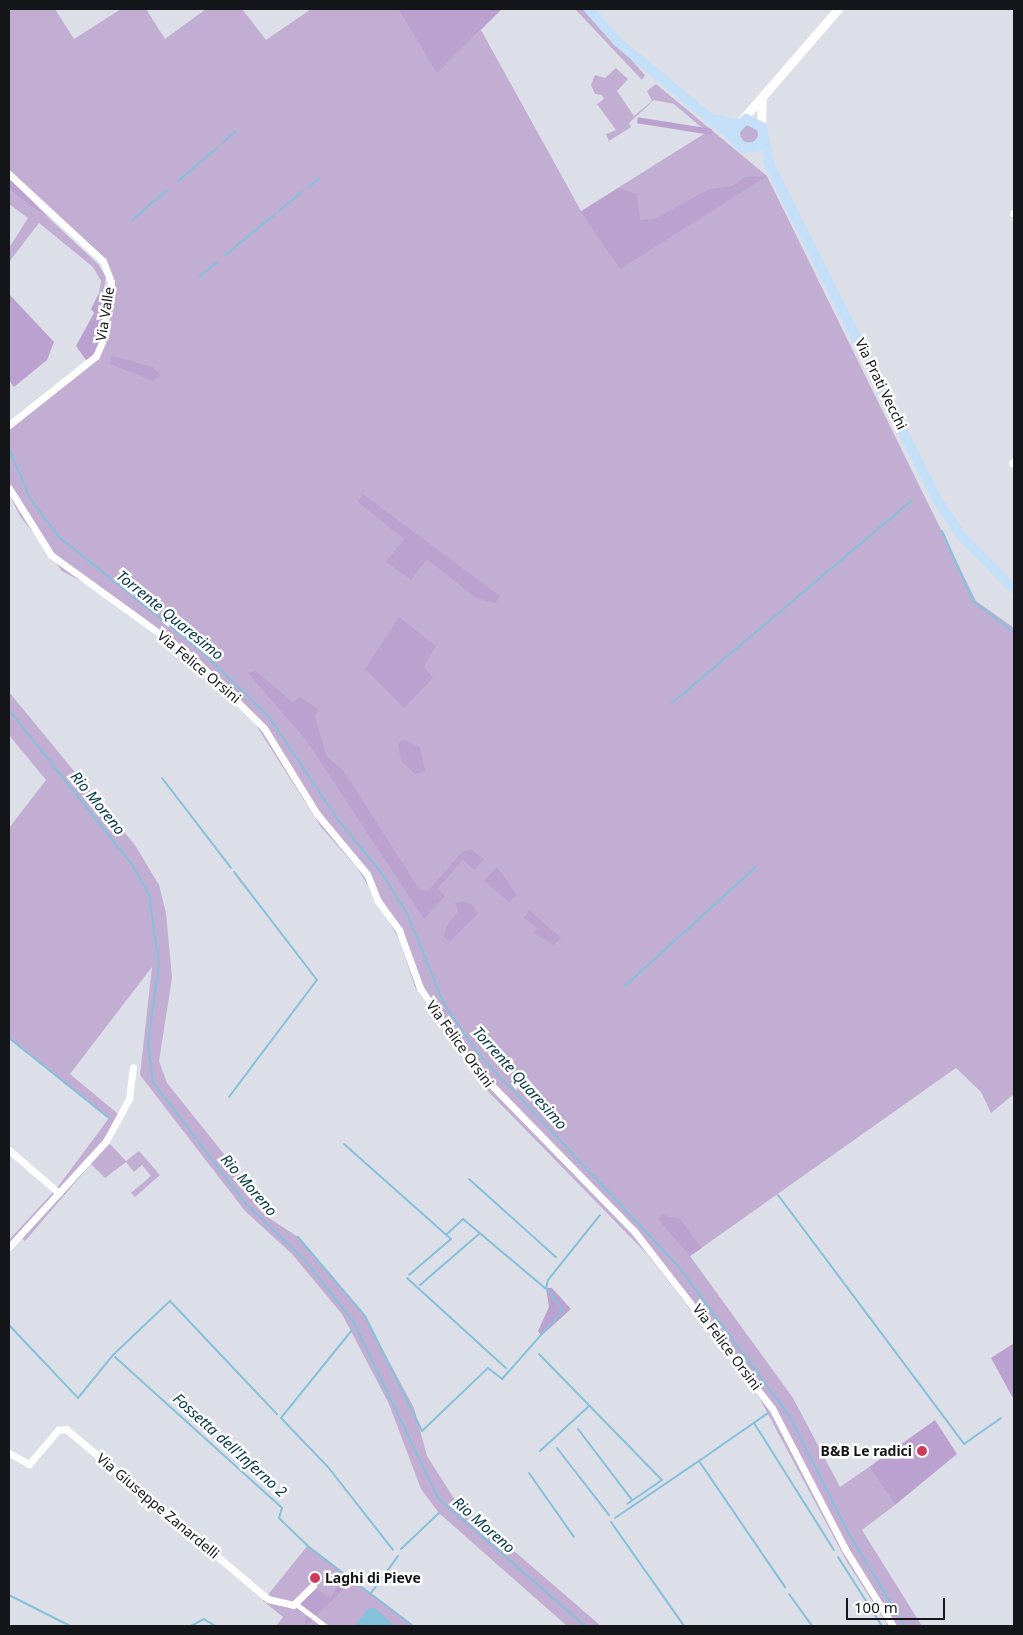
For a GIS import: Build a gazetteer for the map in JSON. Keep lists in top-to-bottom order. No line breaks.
{"streets":{"main road":["Via Prati Vecchi"],"street":["Via Valle","Via Felice Orsini","Via Giuseppe Zanardelli"]},"water":["Torrente Quaresimo","Rio Moreno","Fossetta dell'Inferno 2"],"places":["B&B Le radici","Laghi di Pieve"],"scale_bar":"100 m"}
